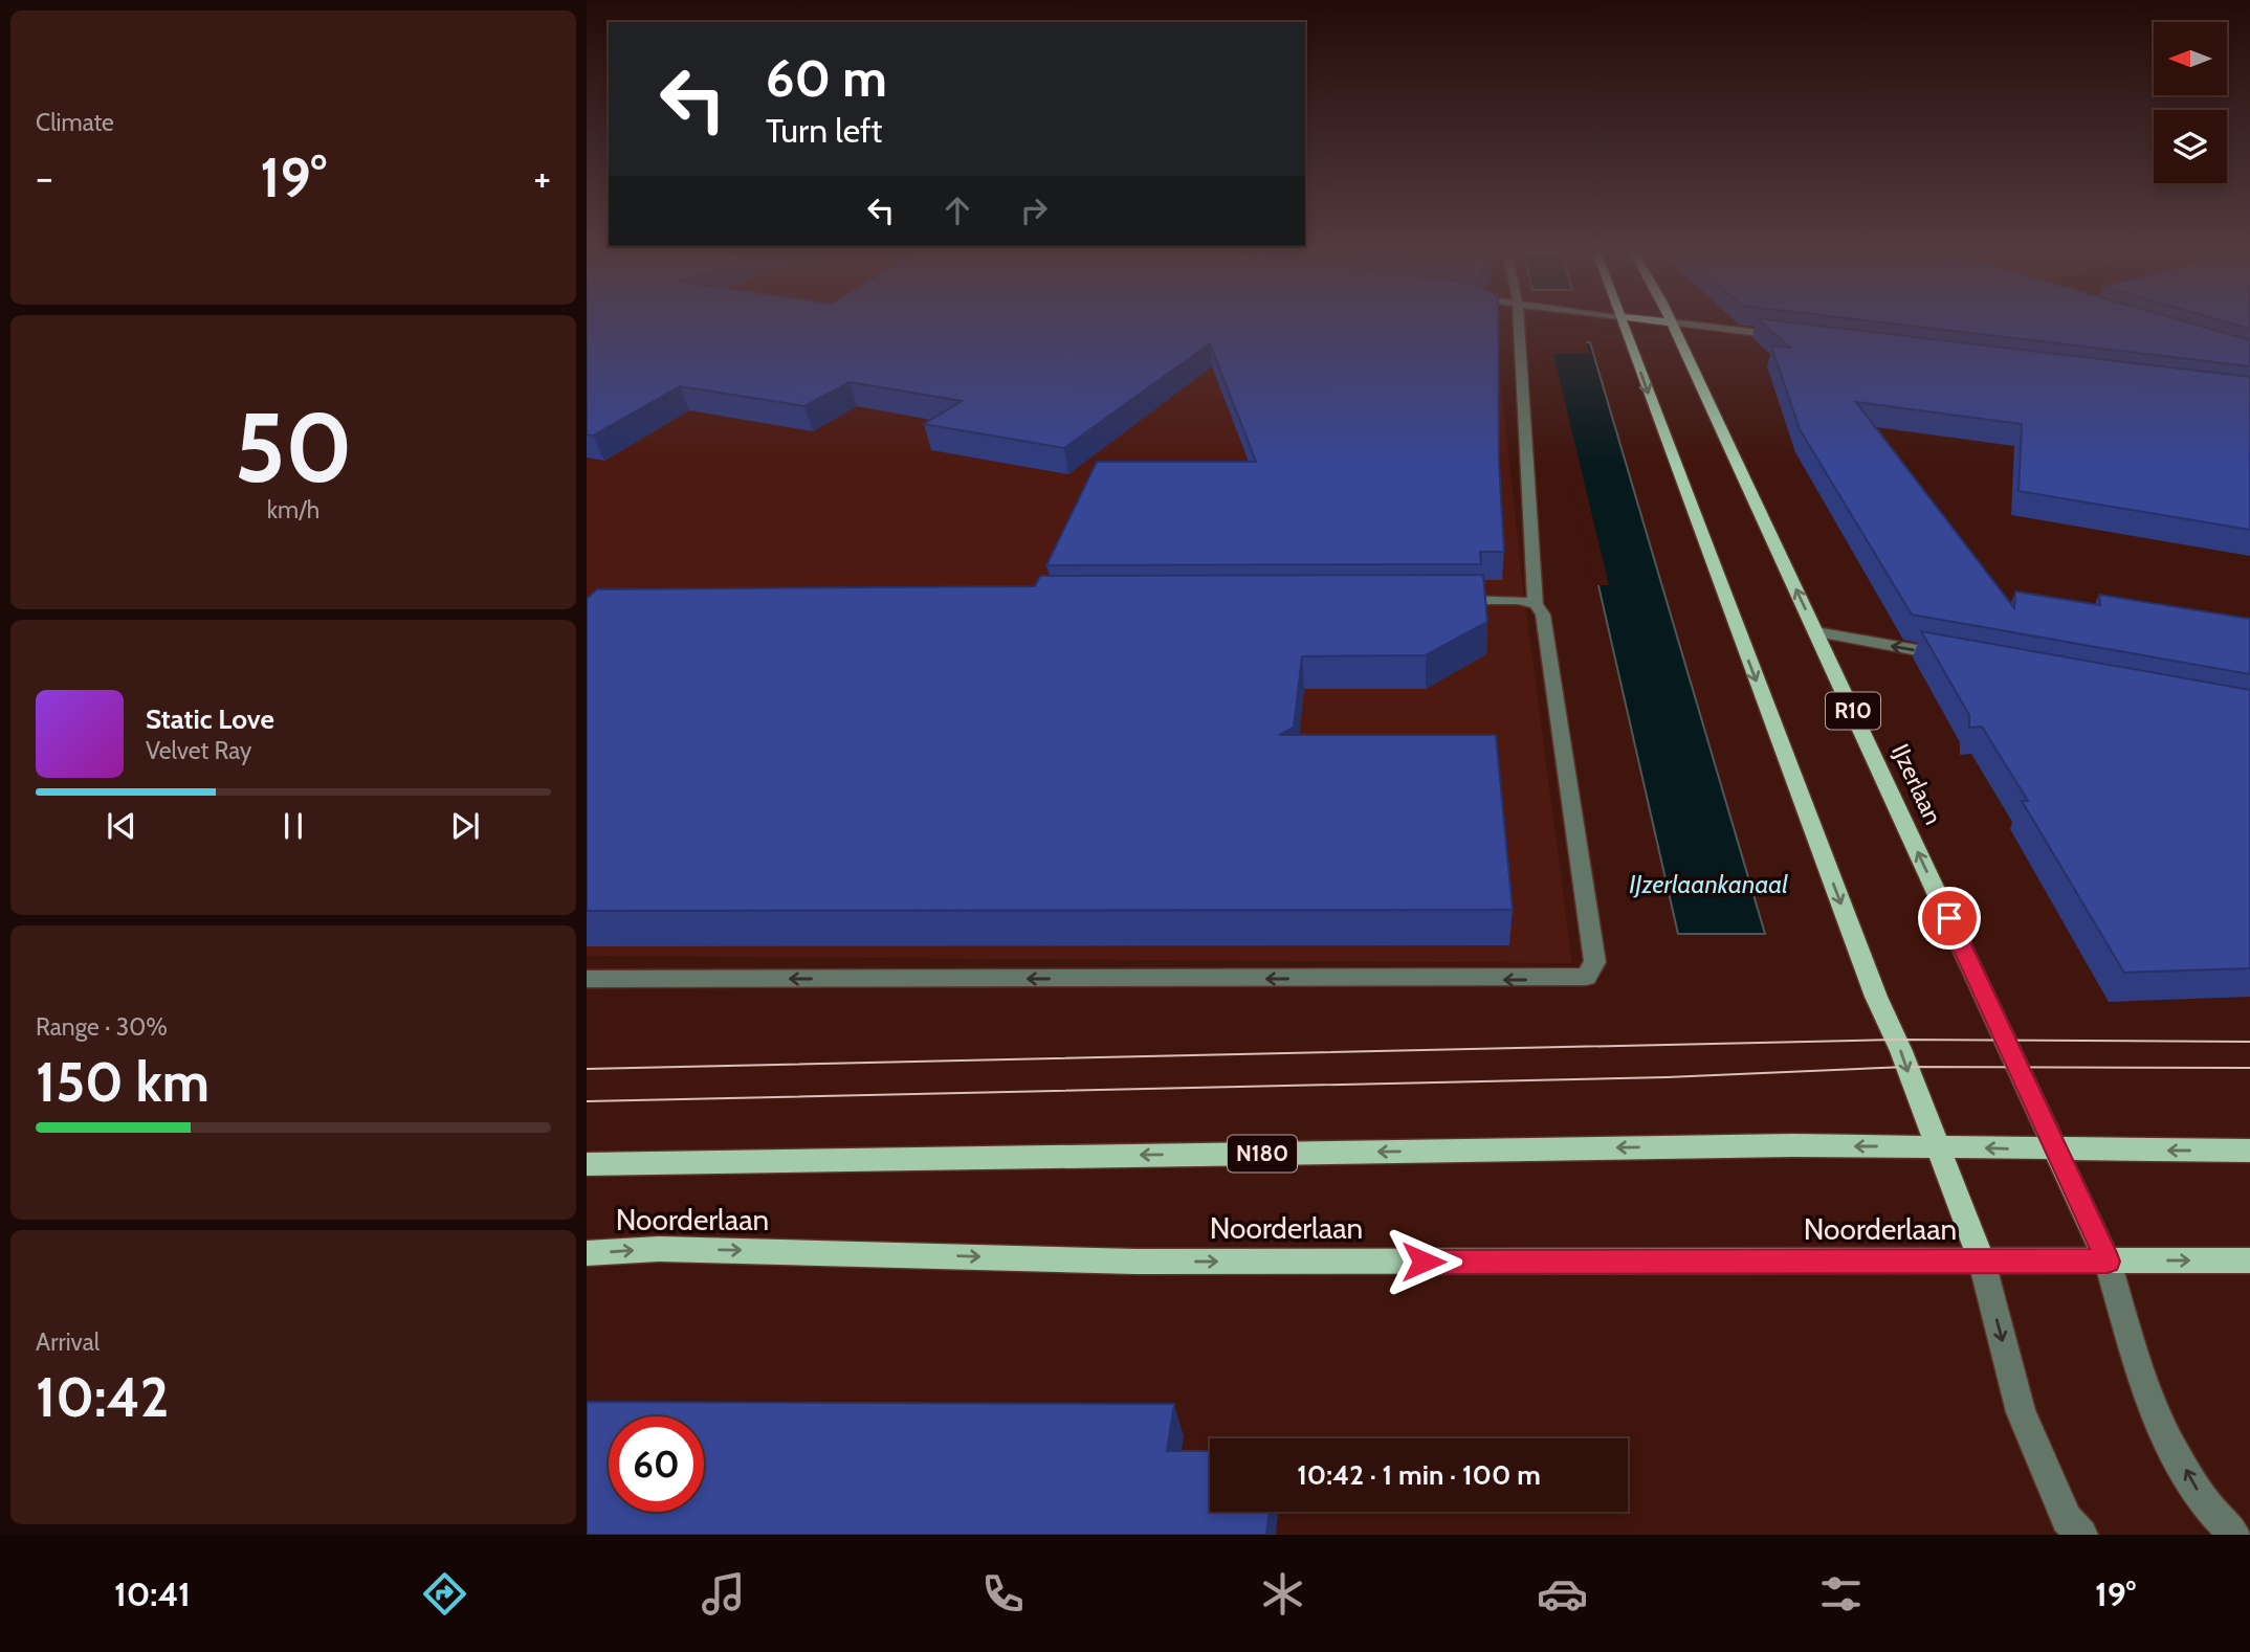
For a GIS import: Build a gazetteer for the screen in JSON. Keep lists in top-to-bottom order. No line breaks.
{"streets":{"main road":["R10","IJzerlaan","N180","Noorderlaan"]},"crossings":[["R10","IJzerlaan"],["R10","Noorderlaan"]],"water":["IJzerlaankanaal"],"north":"left","page":{"tile":["Climate",["50","km/h"],["Range · 30%","150 km"],["Arrival","10:42"]],"turn":["60 m","Turn left"],"heat":["−","19°","+"],"song":["Static Love","Velvet Ray"],"limit":"60","trip":"10:42 · 1 min · 100 m","tabs":["10:41","19°"]}}
